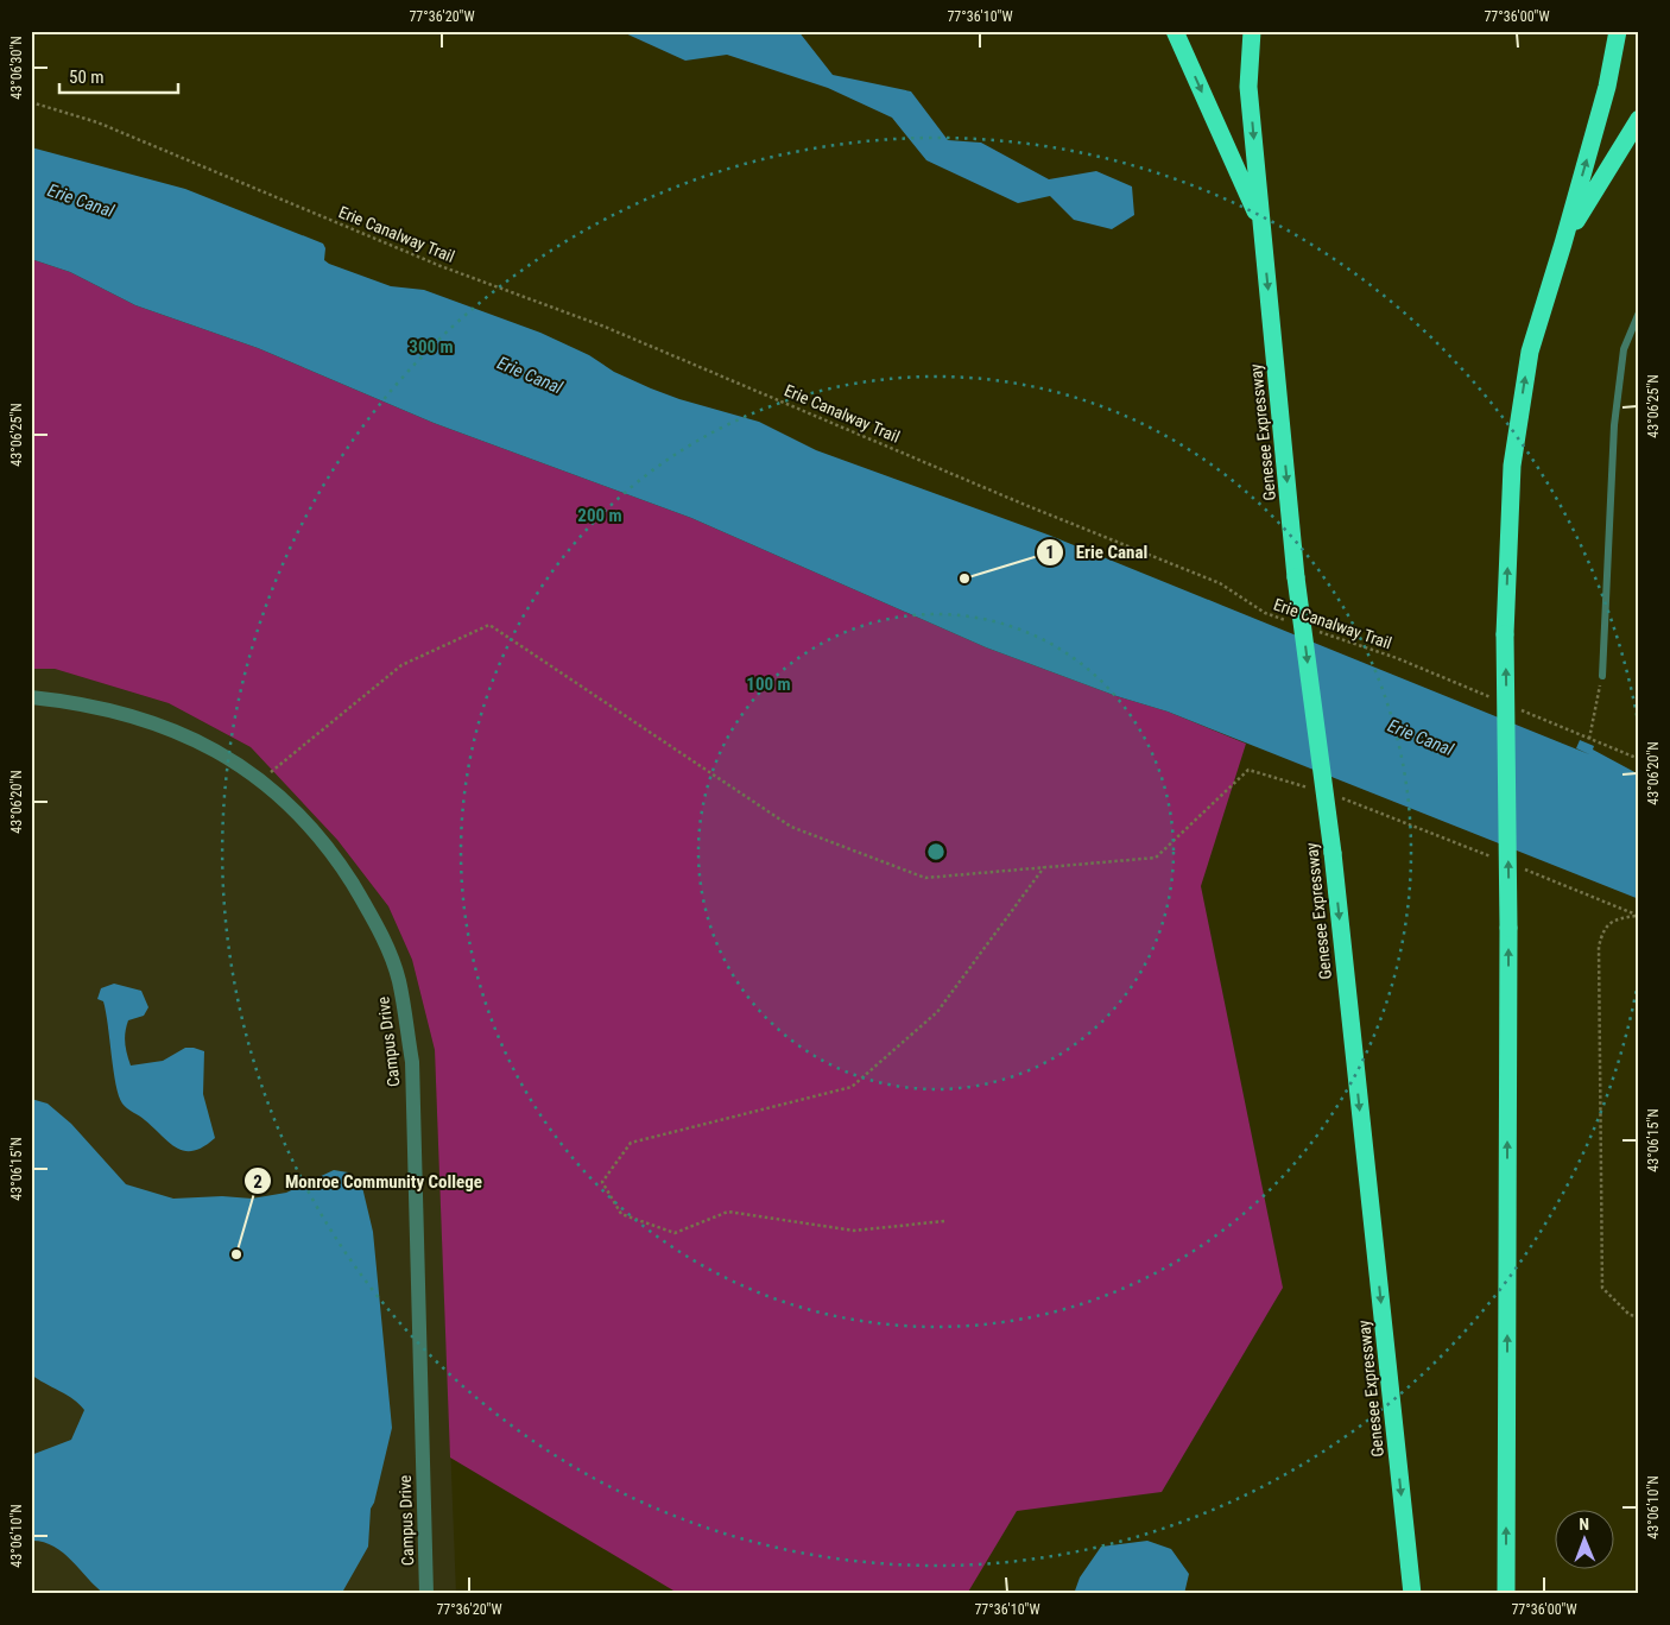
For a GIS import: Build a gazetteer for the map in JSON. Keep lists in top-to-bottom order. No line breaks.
{"streets":{"highway":["Genesee Expressway"],"street":["Campus Drive"],"path":["Erie Canalway Trail"]},"water":["Erie Canal"],"places":["Erie Canal","Monroe Community College"],"scale_bar":"50 m","north":"top","coordinates":["77°36'20\"W","77°36'10\"W","77°36'00\"W","43°06'30\"N","43°06'25\"N","43°06'20\"N","43°06'15\"N","43°06'10\"N"],"rings":["300 m","200 m","100 m"]}
